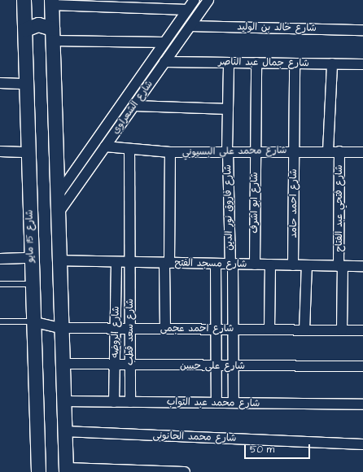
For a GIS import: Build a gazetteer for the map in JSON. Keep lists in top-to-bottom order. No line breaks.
{"streets":{"main road":["شارع 15 مايو"],"street":["شارع خالد بن الوليد","شارع جمال عبد الناصر","شارع الشعراوي","شارع محمد على البسيوني","شارع ابو اشرف","شارع احمد حامد","شارع فاروق نور الدين","شارع فتحي عبد الفتاح","شارع مسجد الفتح","شارع احمد عجمى","شارع الروضه","شارع سعد قطب","شارع على حسن","شارع محمد عبد التواب","شارع محمد الحانونى"]},"crossings":[["شارع خالد بن الوليد","شارع الشعراوي"],["شارع جمال عبد الناصر","شارع الشعراوي"],["شارع جمال عبد الناصر","شارع ابو اشرف"],["شارع جمال عبد الناصر","شارع احمد حامد"],["شارع جمال عبد الناصر","شارع فاروق نور الدين"],["شارع الشعراوي","شارع محمد على البسيوني"],["شارع محمد على البسيوني","شارع ابو اشرف"],["شارع محمد على البسيوني","شارع احمد حامد"],["شارع محمد على البسيوني","شارع فاروق نور الدين"],["شارع محمد على البسيوني","شارع فتحي عبد الفتاح"],["شارع محمد على البسيوني","شارع سعد قطب"],["شارع ابو اشرف","شارع مسجد الفتح"],["شارع احمد حامد","شارع مسجد الفتح"],["شارع فاروق نور الدين","شارع مسجد الفتح"],["شارع فاروق نور الدين","شارع احمد عجمى"],["شارع فاروق نور الدين","شارع على حسن"],["شارع فاروق نور الدين","شارع محمد عبد التواب"],["شارع فتحي عبد الفتاح","شارع مسجد الفتح"],["شارع فتحي عبد الفتاح","شارع احمد عجمى"],["شارع 15 مايو","شارع احمد عجمى"],["شارع مسجد الفتح","شارع الروضه"],["شارع مسجد الفتح","شارع سعد قطب"],["شارع احمد عجمى","شارع الروضه"],["شارع احمد عجمى","شارع سعد قطب"],["شارع الروضه","شارع على حسن"],["شارع الروضه","شارع محمد عبد التواب"],["شارع سعد قطب","شارع على حسن"],["شارع سعد قطب","شارع محمد عبد التواب"]],"scale_bar":"50 m"}
